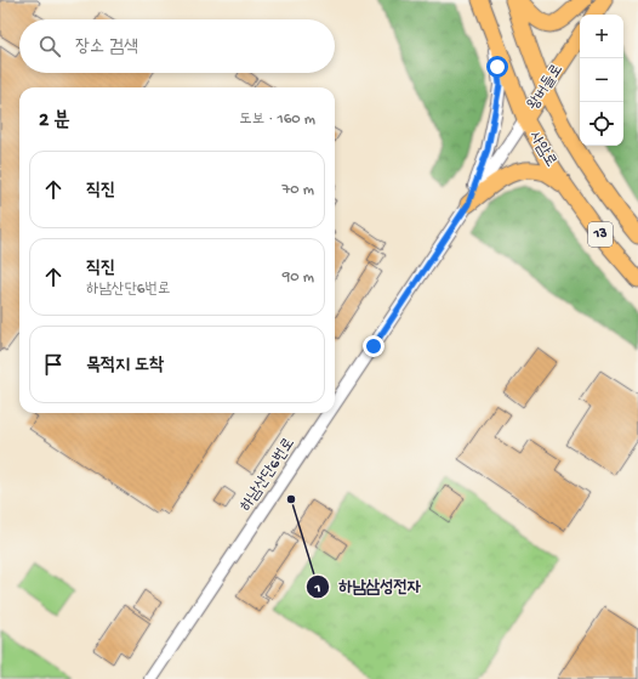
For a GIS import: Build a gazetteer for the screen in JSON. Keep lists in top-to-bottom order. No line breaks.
{"streets":{"main road":["왕버들로","사암로","13"],"street":["하남산단6번로"]},"crossings":[["왕버들로","사암로"],["왕버들로","하남산단6번로"],["사암로","하남산단6번로"]],"places":["하남삼성전자"],"page":{"map_buttons":["+","−"],"search":"장소 검색","heading":["2 분","도보 · 160 m"],"list":[["직진","70 m"],["직진","하남산단6번로","90 m"],"목적지 도착"]}}
